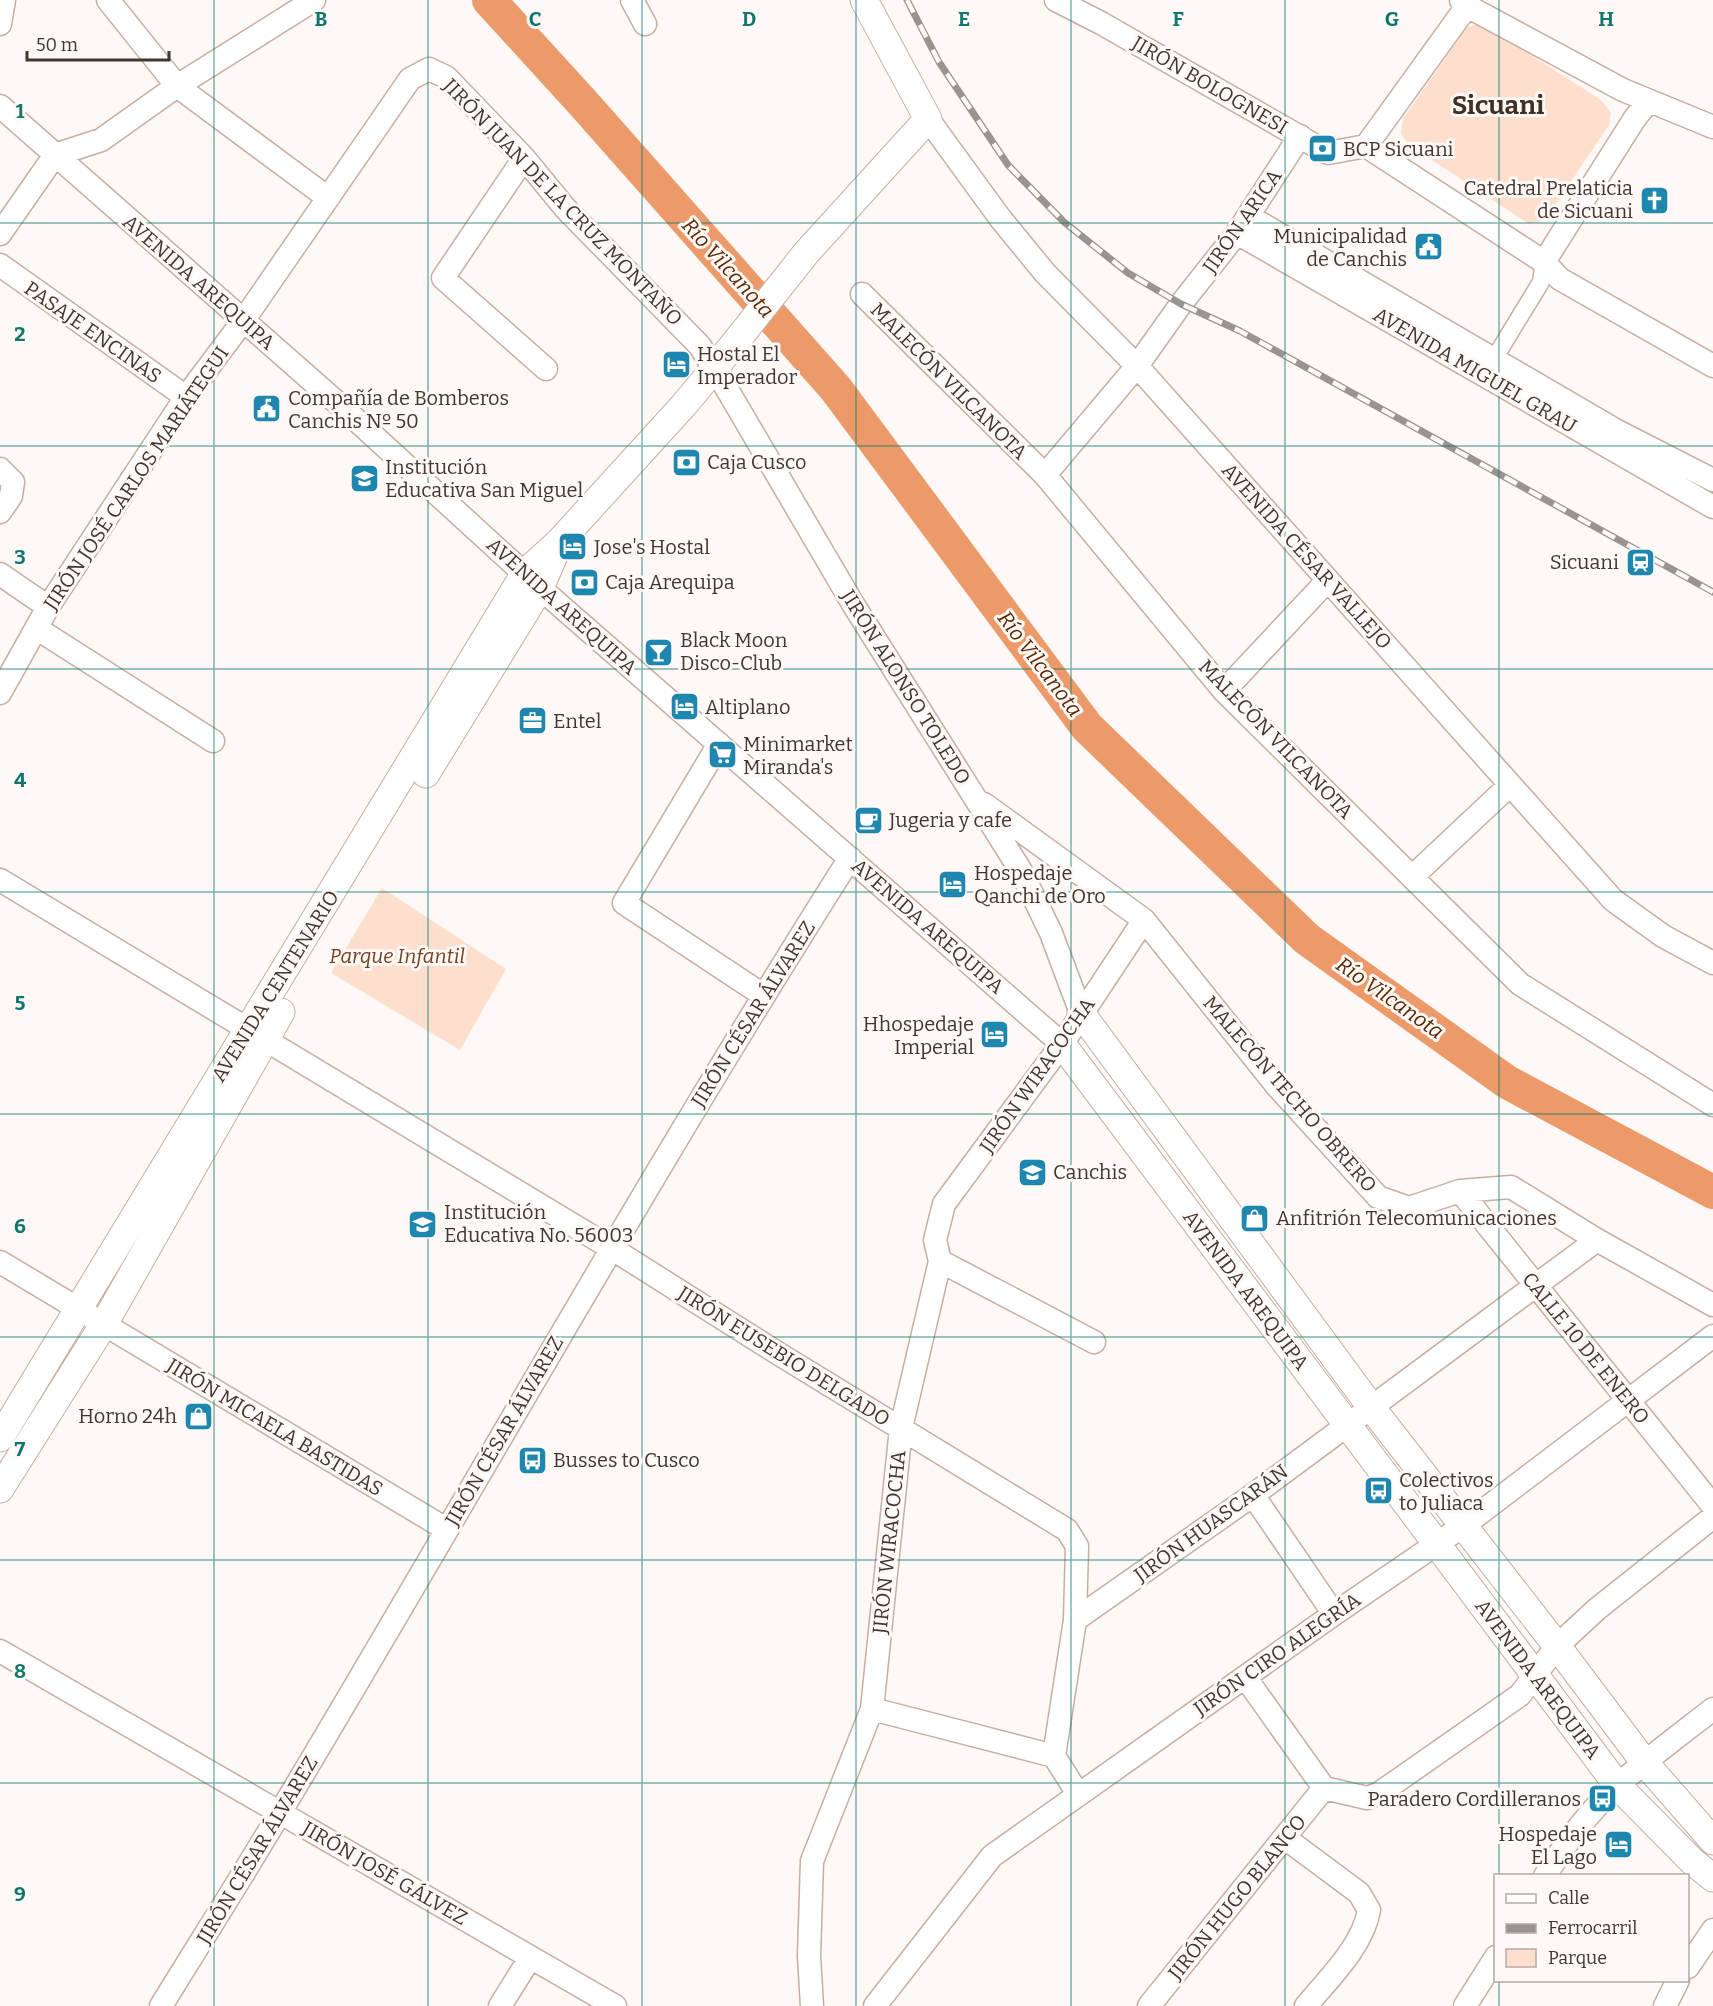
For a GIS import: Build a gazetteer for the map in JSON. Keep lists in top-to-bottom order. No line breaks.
{"streets":{"street":["JIRÓN BOLOGNESI","JIRÓN JUAN DE LA CRUZ MONTAÑO","JIRÓN ARICA","AVENIDA AREQUIPA","PASAJE ENCINAS","AVENIDA MIGUEL GRAU","MALECÓN VILCANOTA","JIRÓN JOSÉ CARLOS MARIÁTEGUI","AVENIDA CÉSAR VALLEJO","JIRÓN ALONSO TOLEDO","AVENIDA CENTENARIO","JIRÓN CÉSAR ÁLVAREZ","JIRÓN WIRACOCHA","MALECÓN TECHO OBRERO","CALLE 10 DE ENERO","JIRÓN EUSEBIO DELGADO","JIRÓN MICAELA BASTIDAS","JIRÓN HUASCARÁN","JIRÓN CIRO ALEGRÍA","JIRÓN JOSÉ GÁLVEZ","JIRÓN HUGO BLANCO"]},"crossings":[["JIRÓN BOLOGNESI","JIRÓN ARICA"],["JIRÓN JUAN DE LA CRUZ MONTAÑO","JIRÓN JOSÉ CARLOS MARIÁTEGUI"],["JIRÓN JUAN DE LA CRUZ MONTAÑO","JIRÓN ALONSO TOLEDO"],["JIRÓN ARICA","AVENIDA MIGUEL GRAU"],["JIRÓN ARICA","MALECÓN VILCANOTA"],["JIRÓN ARICA","AVENIDA CÉSAR VALLEJO"],["AVENIDA AREQUIPA","JIRÓN JOSÉ CARLOS MARIÁTEGUI"],["AVENIDA AREQUIPA","JIRÓN ALONSO TOLEDO"],["AVENIDA AREQUIPA","JIRÓN CÉSAR ÁLVAREZ"],["AVENIDA AREQUIPA","JIRÓN WIRACOCHA"],["AVENIDA AREQUIPA","JIRÓN HUASCARÁN"],["AVENIDA AREQUIPA","JIRÓN CIRO ALEGRÍA"],["PASAJE ENCINAS","JIRÓN JOSÉ CARLOS MARIÁTEGUI"],["JIRÓN ALONSO TOLEDO","JIRÓN WIRACOCHA"],["JIRÓN ALONSO TOLEDO","MALECÓN TECHO OBRERO"],["AVENIDA CENTENARIO","JIRÓN EUSEBIO DELGADO"],["AVENIDA CENTENARIO","JIRÓN MICAELA BASTIDAS"],["JIRÓN CÉSAR ÁLVAREZ","JIRÓN EUSEBIO DELGADO"],["JIRÓN CÉSAR ÁLVAREZ","JIRÓN MICAELA BASTIDAS"],["JIRÓN CÉSAR ÁLVAREZ","JIRÓN JOSÉ GÁLVEZ"],["JIRÓN WIRACOCHA","MALECÓN TECHO OBRERO"],["JIRÓN WIRACOCHA","JIRÓN EUSEBIO DELGADO"],["MALECÓN TECHO OBRERO","CALLE 10 DE ENERO"],["MALECÓN TECHO OBRERO","JIRÓN HUASCARÁN"],["CALLE 10 DE ENERO","JIRÓN HUASCARÁN"],["CALLE 10 DE ENERO","JIRÓN CIRO ALEGRÍA"],["JIRÓN EUSEBIO DELGADO","JIRÓN HUASCARÁN"]],"districts":["Sicuani"],"water":["Río Vilcanota"],"parks":["Parque Infantil"],"places":{"bank":["BCP Sicuani","Caja Cusco","Caja Arequipa"],"church":["Catedral Prelaticia de Sicuani"],"public building":["Municipalidad de Canchis","Compañía de Bomberos Canchis Nº 50"],"hotel":["Hostal El Imperador","Jose's Hostal","Altiplano","Hospedaje Qanchi de Oro","Hhospedaje Imperial","Hospedaje El Lago"],"school or university":["Institución Educativa San Miguel","Canchis","Institución Educativa No. 56003"],"station":["Sicuani"],"bar":["Black Moon Disco-Club"],"office":["Entel"],"supermarket":["Minimarket Miranda's"],"cafe":["Jugeria y cafe"],"shop":["Anfitrión Telecomunicaciones","Horno 24h"],"bus stop":["Busses to Cusco","Colectivos to Juliaca","Paradero Cordilleranos"]},"legend":["Calle","Ferrocarril","Parque"],"scale_bar":"50 m","grid":{"columns":["B","C","D","E","F","G","H"],"rows":["1","2","3","4","5","6","7","8","9"]}}
